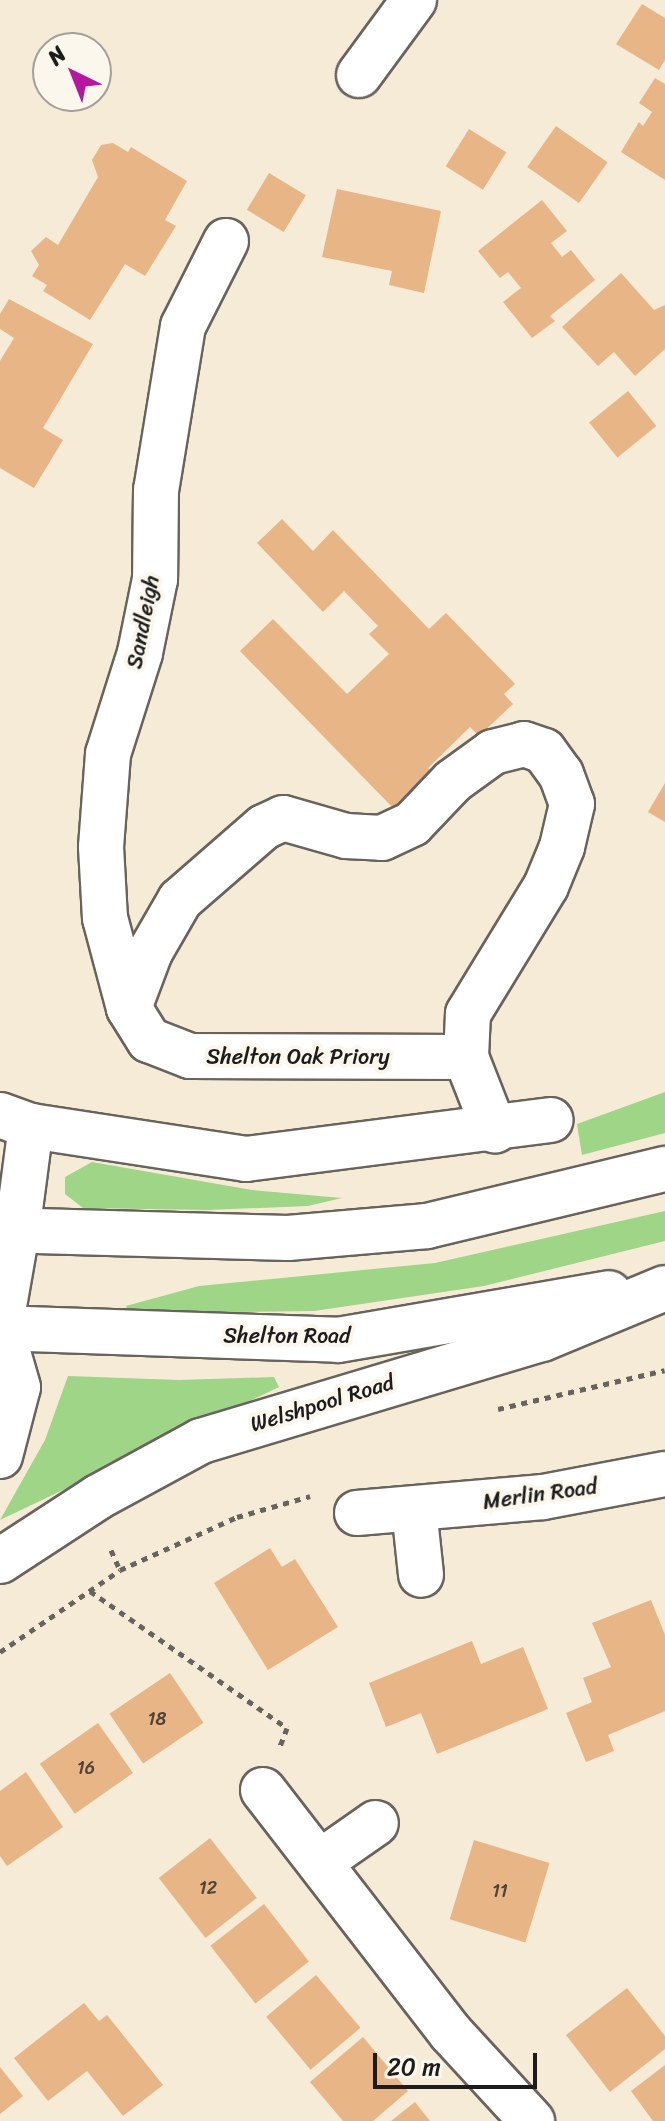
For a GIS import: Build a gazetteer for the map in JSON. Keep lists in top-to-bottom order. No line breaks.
{"streets":{"main road":["Sandleigh","Shelton Oak Priory","Shelton Road","Welshpool Road","Merlin Road"]},"crossings":[["Sandleigh","Shelton Oak Priory"],["Shelton Road","Welshpool Road"]],"house_numbers":["18","16","12","11"],"scale_bar":"20 m","north":"top left"}
